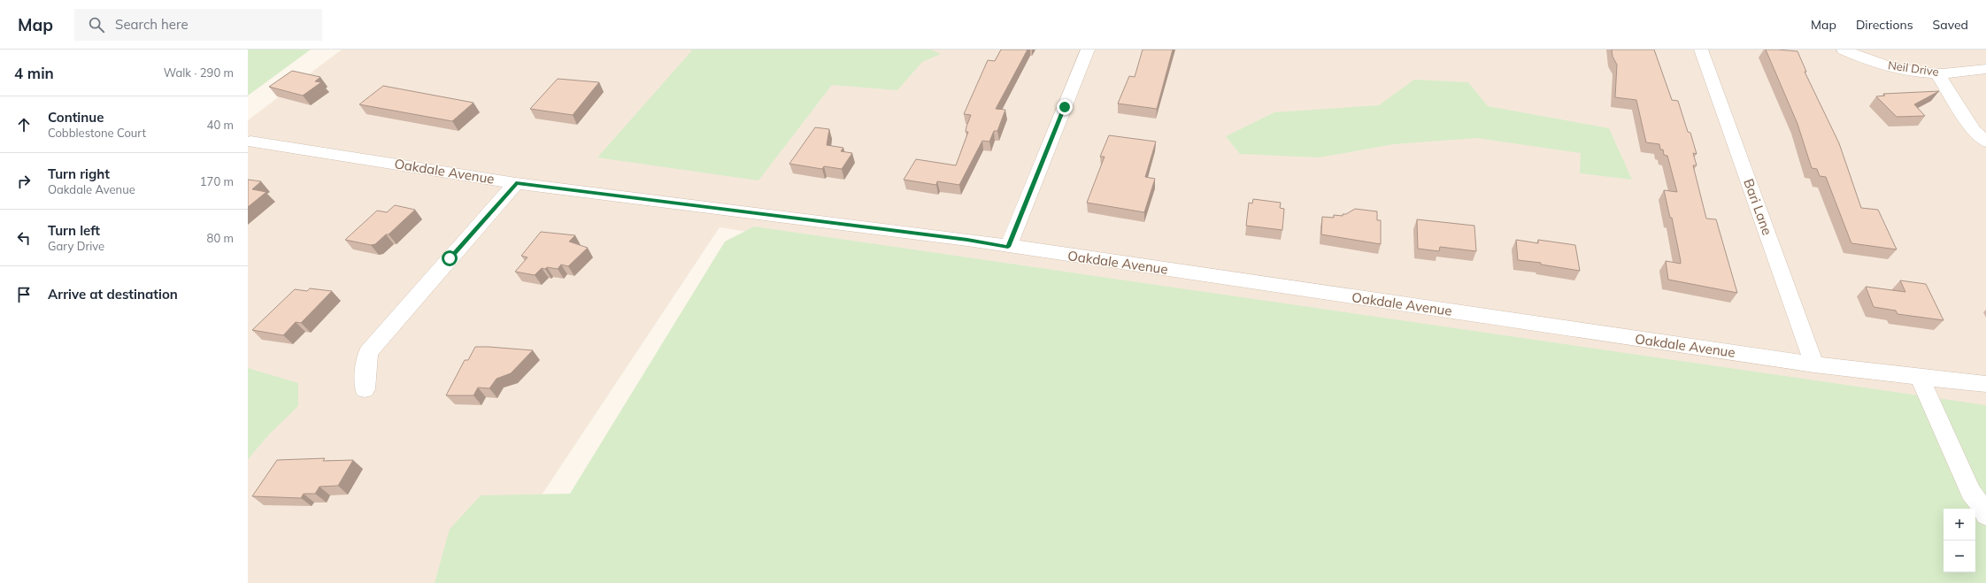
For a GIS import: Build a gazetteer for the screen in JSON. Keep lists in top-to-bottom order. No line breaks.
{"streets":{"street":["Neil Drive","Oakdale Avenue","Bari Lane"]},"crossings":[["Oakdale Avenue","Bari Lane"]],"page":{"header":"Map","search":"Search here","nav":["Map","Directions","Saved"],"heading":["4 min","Walk · 290 m"],"list":[["Continue","Cobblestone Court","40 m"],["Turn right","Oakdale Avenue","170 m"],["Turn left","Gary Drive","80 m"],"Arrive at destination"],"map_buttons":["+","−"]}}
